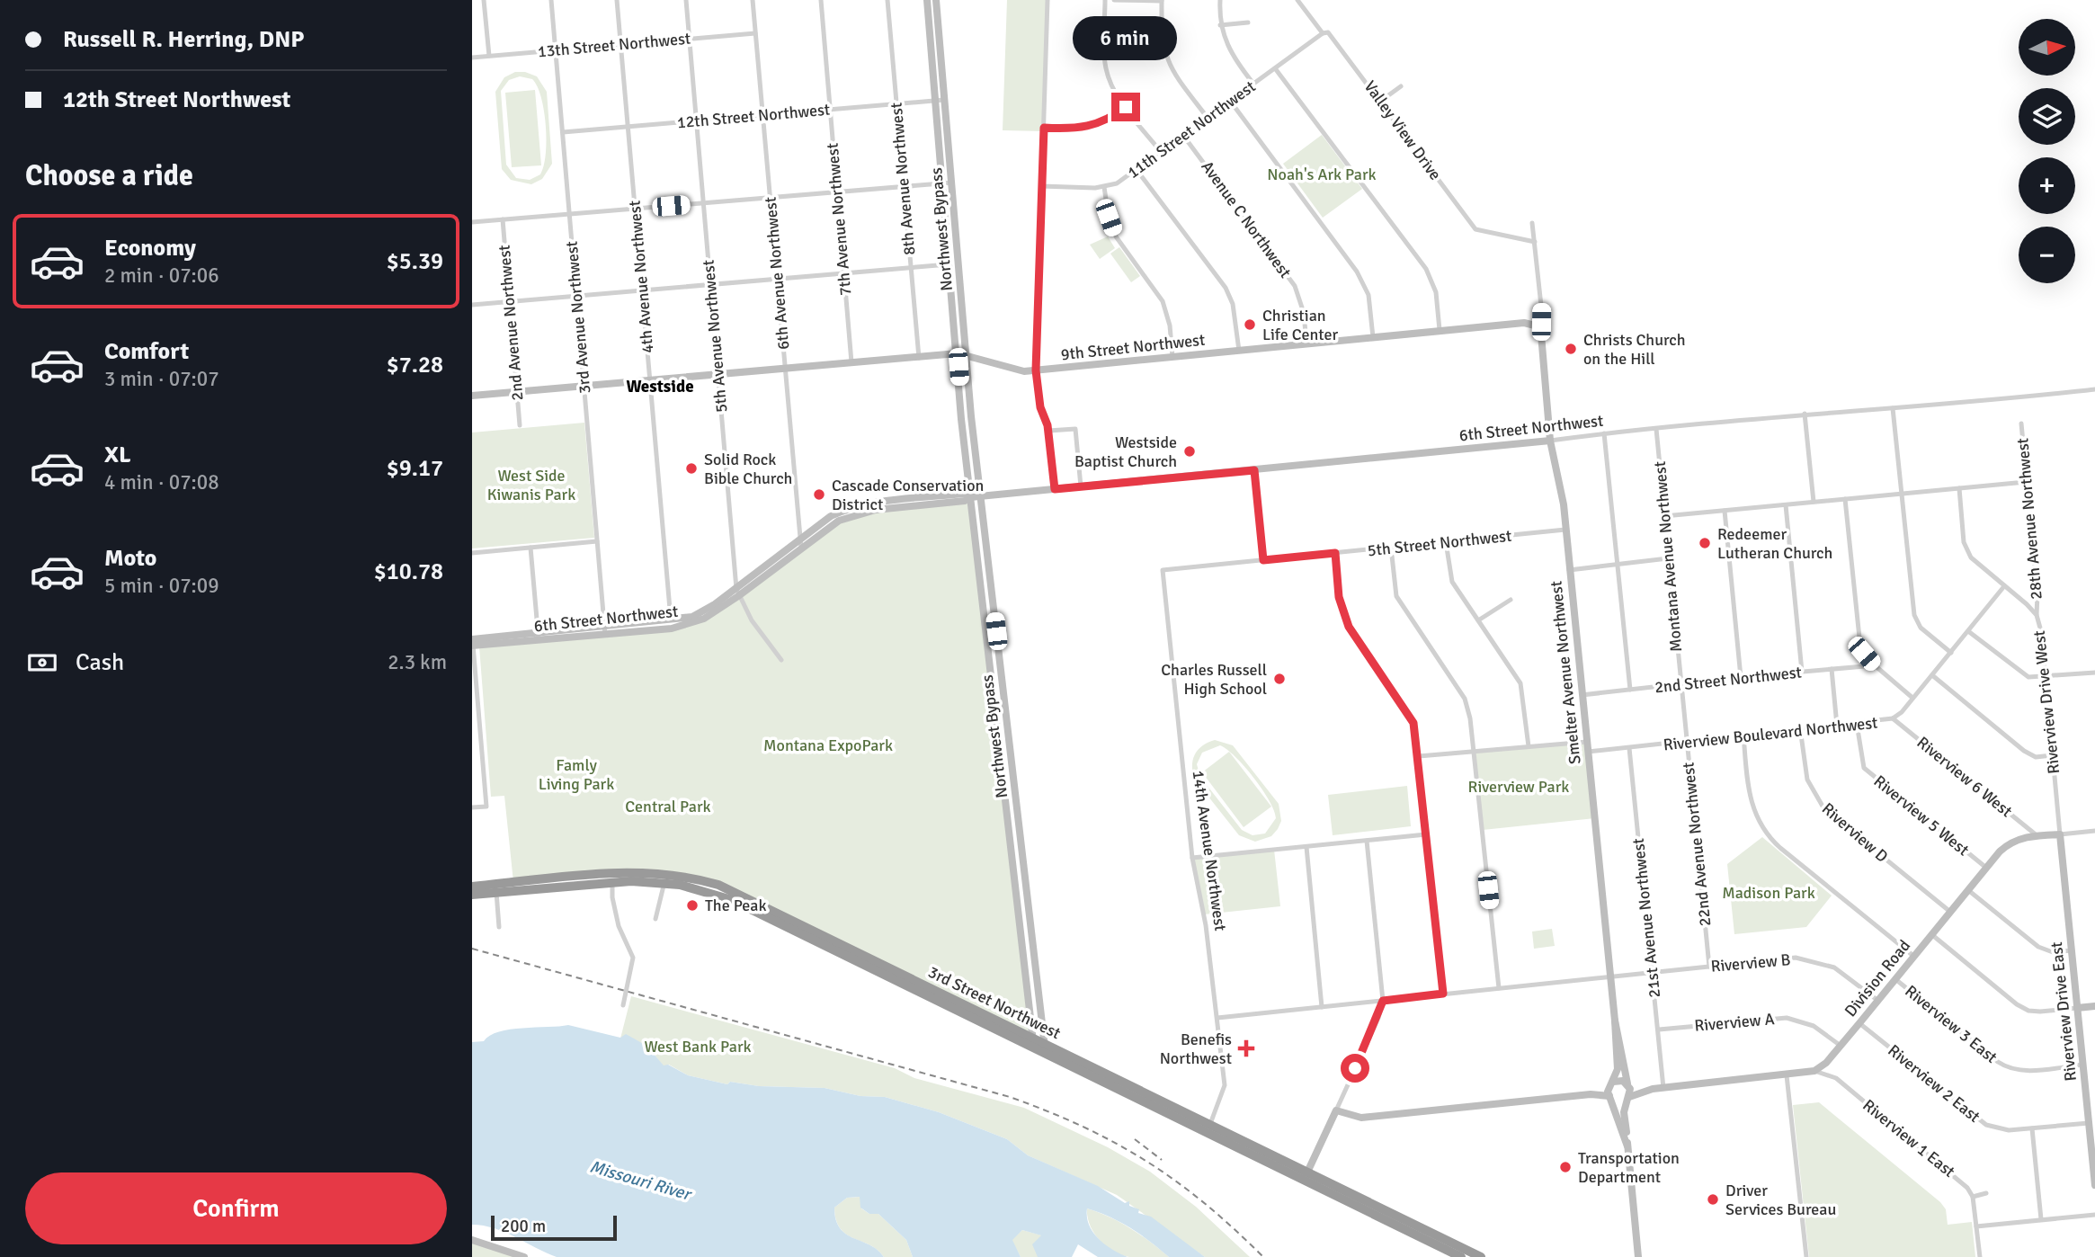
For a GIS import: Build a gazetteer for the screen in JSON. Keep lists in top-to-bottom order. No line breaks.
{"streets":{"highway":["3rd Street Northwest"],"street":["13th Street Northwest","12th Street Northwest","11th Street Northwest","Valley View Drive","8th Avenue Northwest","7th Avenue Northwest","Avenue C Northwest","Northwest Bypass","6th Avenue Northwest","4th Avenue Northwest","3rd Avenue Northwest","2nd Avenue Northwest","5th Avenue Northwest","9th Street Northwest","6th Street Northwest","28th Avenue Northwest","5th Street Northwest","Montana Avenue Northwest","Smelter Avenue Northwest","2nd Street Northwest","Riverview Drive West","Riverview Boulevard Northwest","Riverview 6 West","Riverview 5 West","Riverview D","22nd Avenue Northwest","14th Avenue Northwest","21st Avenue Northwest","Riverview B","Division Road","Riverview Drive East","Riverview A","Riverview 3 East","Riverview 2 East","Riverview 1 East"]},"crossings":[["13th Street Northwest","6th Avenue Northwest"],["13th Street Northwest","4th Avenue Northwest"],["13th Street Northwest","3rd Avenue Northwest"],["13th Street Northwest","5th Avenue Northwest"],["12th Street Northwest","8th Avenue Northwest"],["12th Street Northwest","7th Avenue Northwest"],["12th Street Northwest","Northwest Bypass"],["12th Street Northwest","6th Avenue Northwest"],["12th Street Northwest","4th Avenue Northwest"],["12th Street Northwest","3rd Avenue Northwest"],["12th Street Northwest","5th Avenue Northwest"],["11th Street Northwest","Valley View Drive"],["11th Street Northwest","Avenue C Northwest"],["8th Avenue Northwest","9th Street Northwest"],["7th Avenue Northwest","9th Street Northwest"],["Avenue C Northwest","9th Street Northwest"],["Northwest Bypass","9th Street Northwest"],["Northwest Bypass","6th Street Northwest"],["Northwest Bypass","3rd Street Northwest"],["6th Avenue Northwest","9th Street Northwest"],["6th Avenue Northwest","6th Street Northwest"],["4th Avenue Northwest","9th Street Northwest"],["4th Avenue Northwest","6th Street Northwest"],["3rd Avenue Northwest","9th Street Northwest"],["3rd Avenue Northwest","6th Street Northwest"],["2nd Avenue Northwest","9th Street Northwest"],["5th Avenue Northwest","9th Street Northwest"],["5th Avenue Northwest","6th Street Northwest"],["9th Street Northwest","Smelter Avenue Northwest"],["6th Street Northwest","Montana Avenue Northwest"],["6th Street Northwest","Smelter Avenue Northwest"],["28th Avenue Northwest","Riverview Drive West"],["5th Street Northwest","Smelter Avenue Northwest"],["5th Street Northwest","14th Avenue Northwest"],["Montana Avenue Northwest","2nd Street Northwest"],["Montana Avenue Northwest","22nd Avenue Northwest"],["Smelter Avenue Northwest","2nd Street Northwest"],["Smelter Avenue Northwest","Riverview Boulevard Northwest"],["Smelter Avenue Northwest","Riverview B"],["2nd Street Northwest","22nd Avenue Northwest"],["Riverview Drive West","Riverview Boulevard Northwest"],["Riverview Drive West","Division Road"],["Riverview Drive West","Riverview Drive East"],["Riverview Boulevard Northwest","Riverview 6 West"],["Riverview Boulevard Northwest","Riverview 5 West"],["Riverview Boulevard Northwest","Riverview D"],["Riverview Boulevard Northwest","22nd Avenue Northwest"],["Riverview Boulevard Northwest","21st Avenue Northwest"],["Riverview 6 West","Division Road"],["Riverview 5 West","Division Road"],["Riverview D","Division Road"],["22nd Avenue Northwest","Riverview B"],["14th Avenue Northwest","Riverview B"],["14th Avenue Northwest","3rd Street Northwest"],["21st Avenue Northwest","Riverview B"],["21st Avenue Northwest","Riverview A"],["Riverview B","Division Road"],["Division Road","Riverview Drive East"],["Division Road","Riverview A"],["Division Road","Riverview 3 East"],["Division Road","Riverview 2 East"],["Division Road","Riverview 1 East"],["Riverview Drive East","Riverview 3 East"],["Riverview Drive East","Riverview 2 East"]],"districts":["Westside"],"water":["Missouri River"],"parks":["Noah's Ark Park","West Side Kiwanis Park","Montana ExpoPark","Famly Living Park","Riverview Park","Central Park","Madison Park","West Bank Park"],"places":{"other":["Christian Life Center","Christs Church on the Hill","Westside Baptist Church","Solid Rock Bible Church","Cascade Conservation District","Redeemer Lutheran Church","Charles Russell High School","The Peak","Transportation Department","Driver Services Bureau"],"health":["Benefis Northwest"]},"scale_bar":"200 m","north":"right","page":{"banner":["Russell R. Herring, DNP","12th Street Northwest"],"bubble":"6 min","map_buttons":["+","−"],"heading":"Choose a ride","list":[{"name":"Economy","note":"2 min · 07:06","value":"$5.39"},{"name":"Comfort","note":"3 min · 07:07","value":"$7.28"},{"name":"XL","note":"4 min · 07:08","value":"$9.17"},{"name":"Moto","note":"5 min · 07:09","value":"$10.78"}],"pay":["Cash","2.3 km"],"buttons":"Confirm","scale":"200 m"}}
